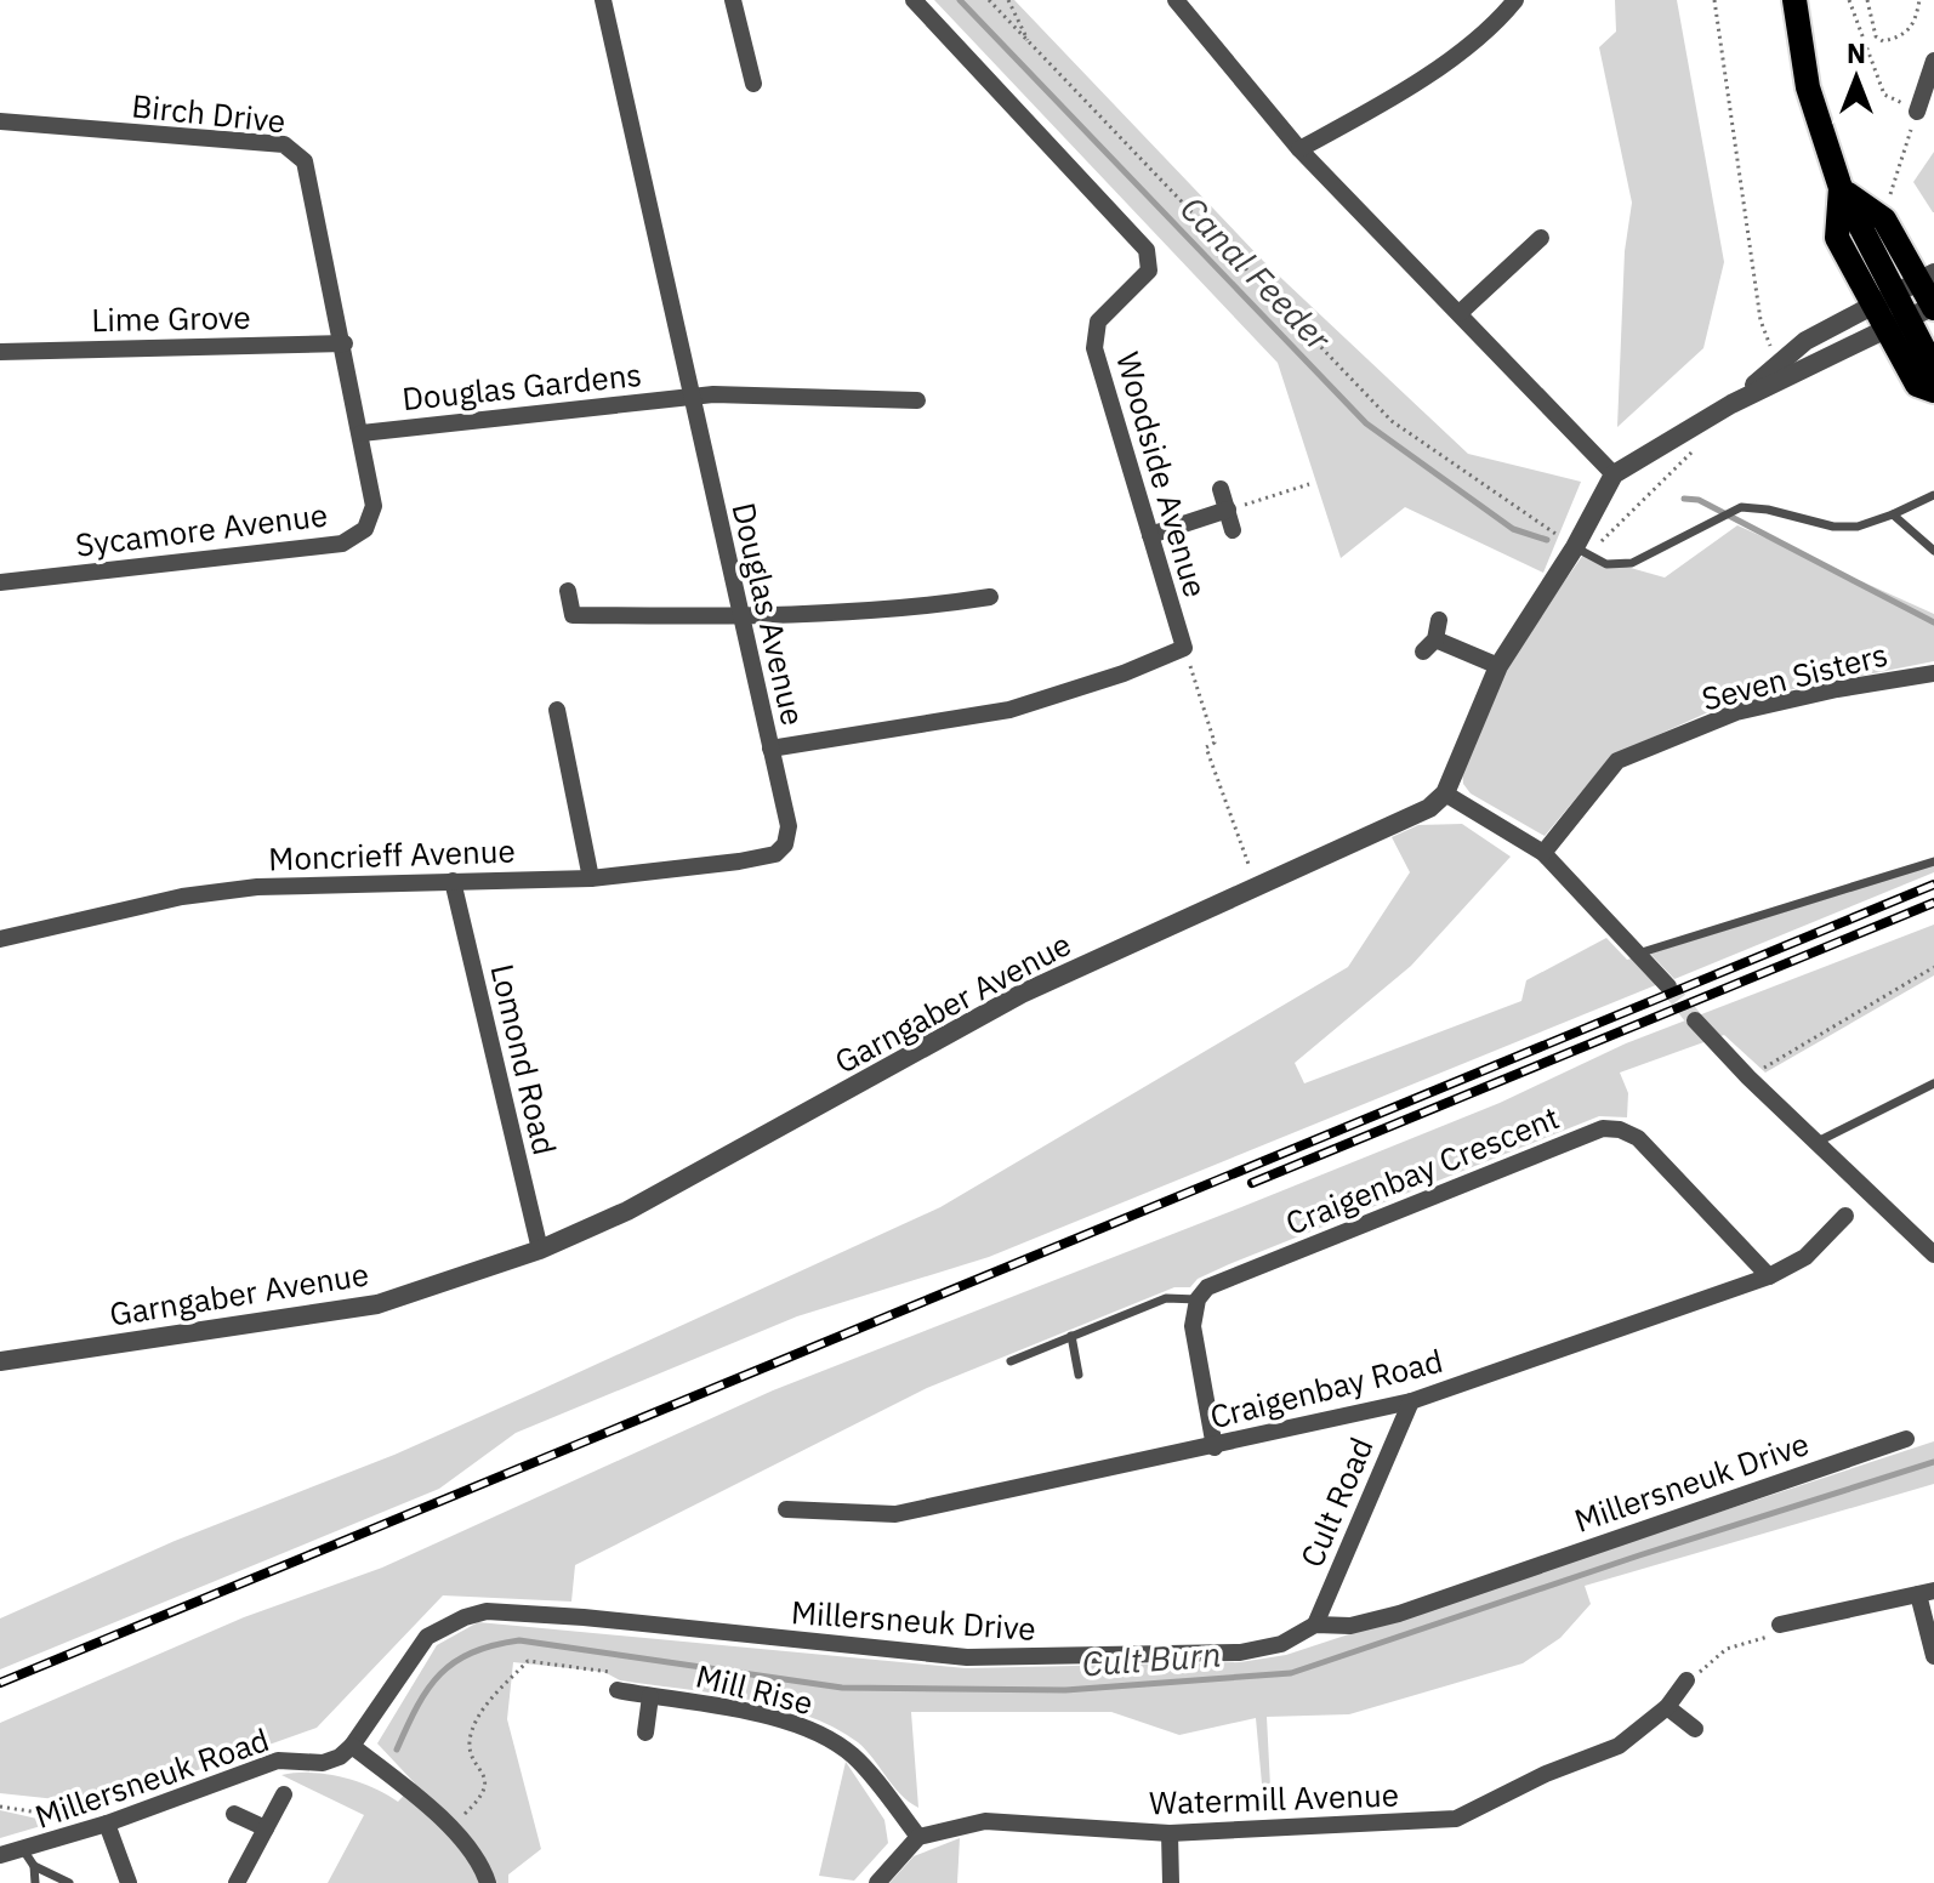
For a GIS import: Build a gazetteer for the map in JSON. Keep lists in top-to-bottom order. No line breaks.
{"streets":{"street":["Birch Drive","Lime Grove","Douglas Gardens","Woodside Avenue","Sycamore Avenue","Douglas Avenue","Seven Sisters","Moncrieff Avenue","Garngaber Avenue","Lomond Road","Craigenbay Crescent","Craigenbay Road","Millersneuk Drive","Cult Road","Mill Rise","Millersneuk Road","Watermill Avenue"]},"crossings":[["Birch Drive","Lime Grove"],["Birch Drive","Douglas Gardens"],["Birch Drive","Sycamore Avenue"],["Douglas Gardens","Sycamore Avenue"],["Douglas Gardens","Douglas Avenue"],["Douglas Avenue","Moncrieff Avenue"],["Moncrieff Avenue","Lomond Road"],["Garngaber Avenue","Lomond Road"],["Craigenbay Crescent","Craigenbay Road"],["Craigenbay Road","Cult Road"],["Millersneuk Drive","Cult Road"],["Millersneuk Drive","Millersneuk Road"],["Mill Rise","Watermill Avenue"]],"water":["Canal Feeder","Cult Burn"],"north":"top"}
